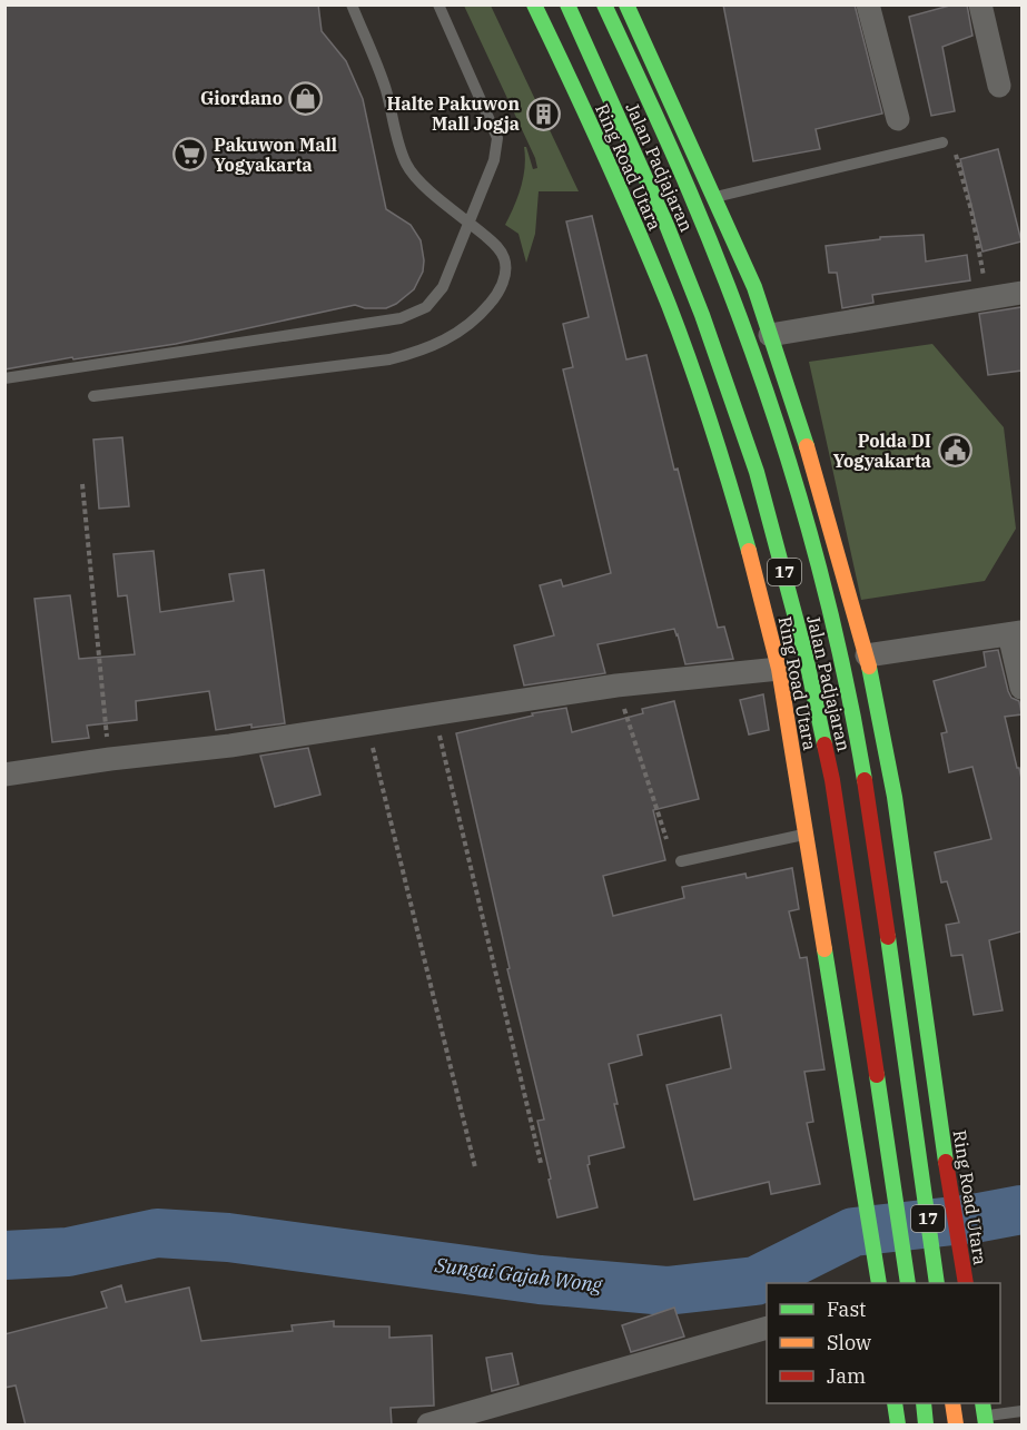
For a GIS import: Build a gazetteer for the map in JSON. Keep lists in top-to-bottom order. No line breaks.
{"streets":{"main road":["Ring Road Utara","Jalan Padjajaran","17"]},"water":["Sungai Gajah Wong"],"places":{"shop":["Giordano"],"building":["Halte Pakuwon Mall Jogja"],"supermarket":["Pakuwon Mall Yogyakarta"],"public building":["Polda DI Yogyakarta"]},"legend":["Fast","Slow","Jam"]}
